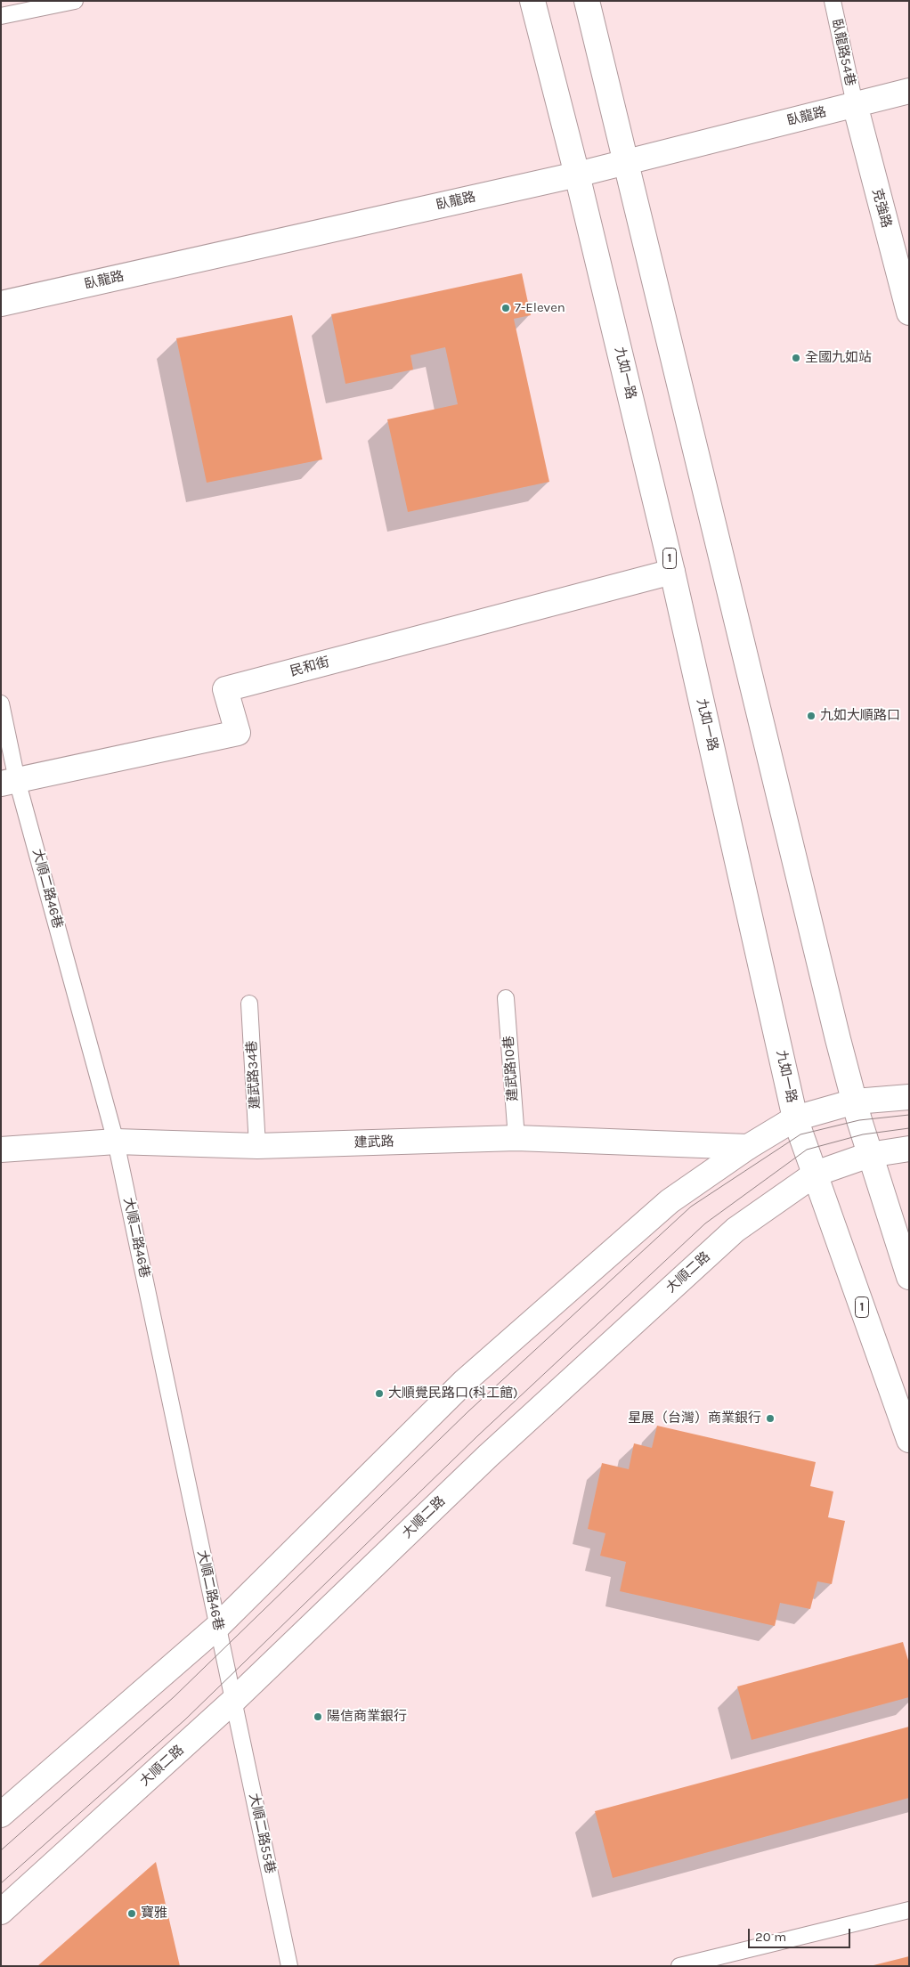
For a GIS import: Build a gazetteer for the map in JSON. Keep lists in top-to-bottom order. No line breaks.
{"streets":{"street":["臥龍路","克強路","九如一路","1","民和街","建武路","大順二路"],"lane":["臥龍路54巷","大順二路46巷","建武路10巷","建武路34巷","大順二路55巷"]},"crossings":[["臥龍路54巷","臥龍路"],["臥龍路54巷","克強路"],["臥龍路","克強路"],["臥龍路","九如一路"],["九如一路","民和街"],["九如一路","大順二路"],["民和街","大順二路46巷"],["大順二路46巷","建武路"],["大順二路46巷","大順二路"],["大順二路46巷","大順二路55巷"],["建武路10巷","建武路"],["建武路34巷","建武路"],["大順二路","大順二路55巷"]],"places":["7-Eleven","全國九如站","九如大順路口","大順覺民路口(科工館)","星展（台灣）商業銀行","陽信商業銀行","寶雅"],"scale_bar":"20 m"}
